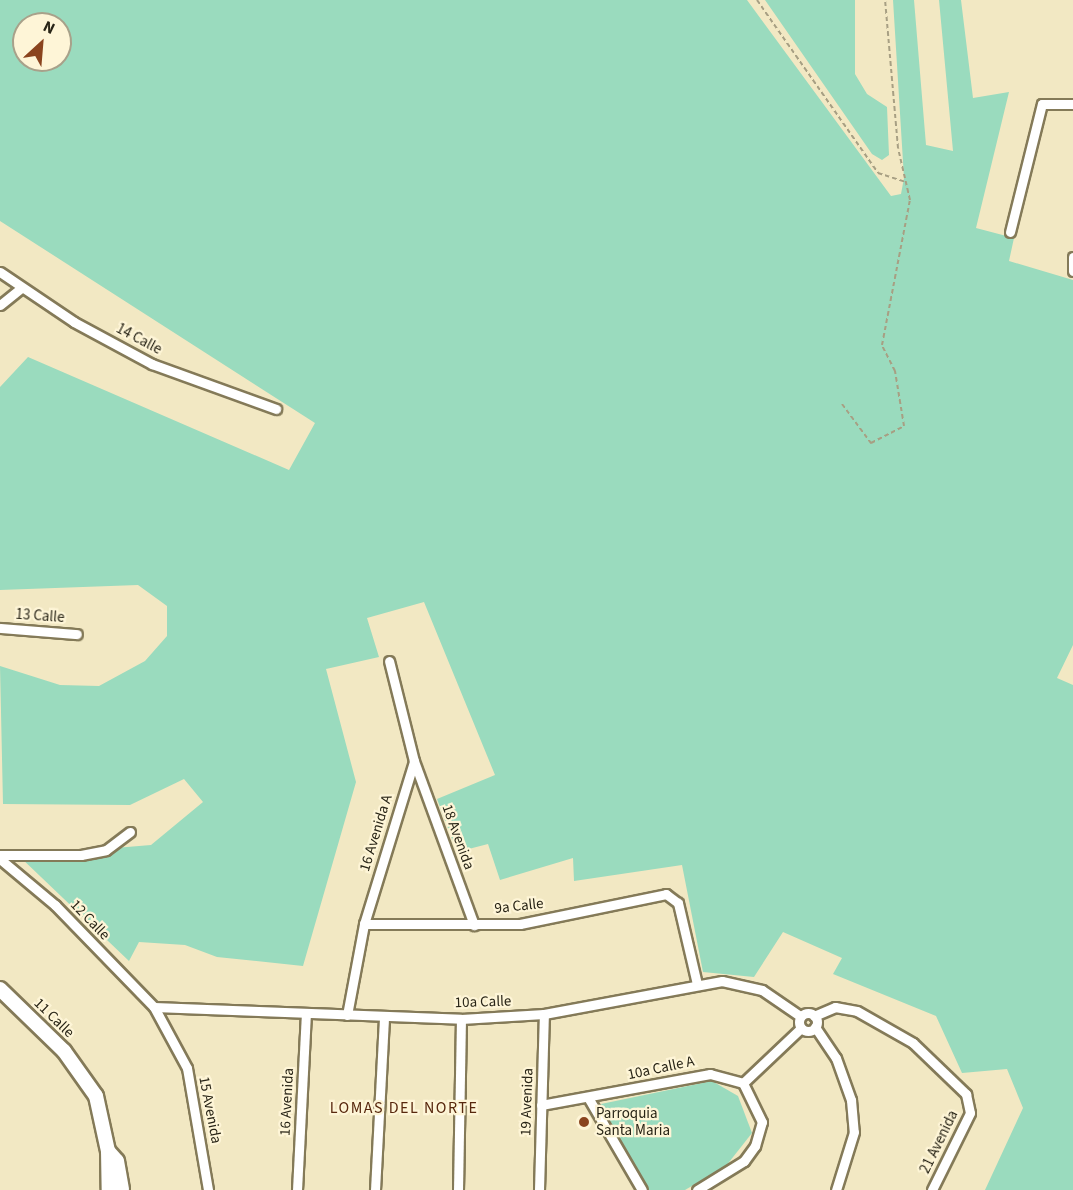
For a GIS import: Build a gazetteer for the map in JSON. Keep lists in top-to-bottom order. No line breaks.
{"streets":{"street":["14 Calle","13 Calle","16 Avenida A","18 Avenida","9a Calle","12 Calle","10a Calle","11 Calle","10a Calle A","16 Avenida","19 Avenida","15 Avenida","21 Avenida"]},"crossings":[["16 Avenida A","18 Avenida"],["16 Avenida A","9a Calle"],["16 Avenida A","10a Calle"],["18 Avenida","9a Calle"],["9a Calle","10a Calle"],["12 Calle","10a Calle"],["12 Calle","15 Avenida"],["10a Calle","16 Avenida"],["10a Calle","19 Avenida"],["10a Calle","15 Avenida"],["10a Calle A","19 Avenida"]],"districts":["LOMAS DEL NORTE"],"places":["Parroquia Santa Maria"],"north":"top right"}
